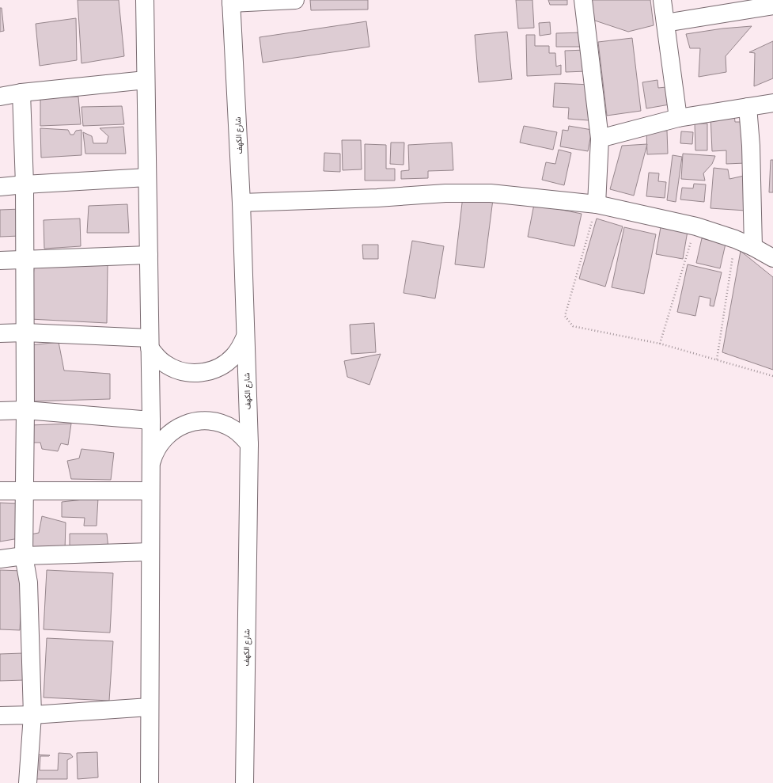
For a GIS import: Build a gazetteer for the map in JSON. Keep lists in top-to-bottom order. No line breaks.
{"streets":{"street":["شارع الكهف"]}}
